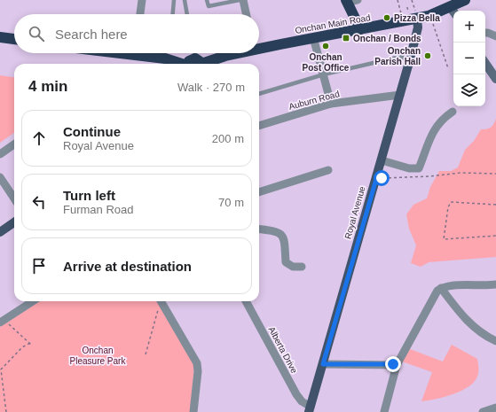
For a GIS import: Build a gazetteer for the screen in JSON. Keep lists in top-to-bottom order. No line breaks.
{"streets":{"highway":["Onchan Main Road"],"main road":["Royal Avenue"],"street":["Auburn Road","Alberta Drive"]},"crossings":[["Onchan Main Road","Royal Avenue"],["Auburn Road","Royal Avenue"],["Royal Avenue","Alberta Drive"]],"parks":["Onchan Pleasure Park"],"places":{"other":["Pizza Bella","Onchan Post Office","Onchan Parish Hall"],"transit":["Onchan / Bonds"]},"page":{"map_buttons":["+","−"],"search":"Search here","heading":["4 min","Walk · 270 m"],"list":[["Continue","Royal Avenue","200 m"],["Turn left","Furman Road","70 m"],"Arrive at destination"]}}
